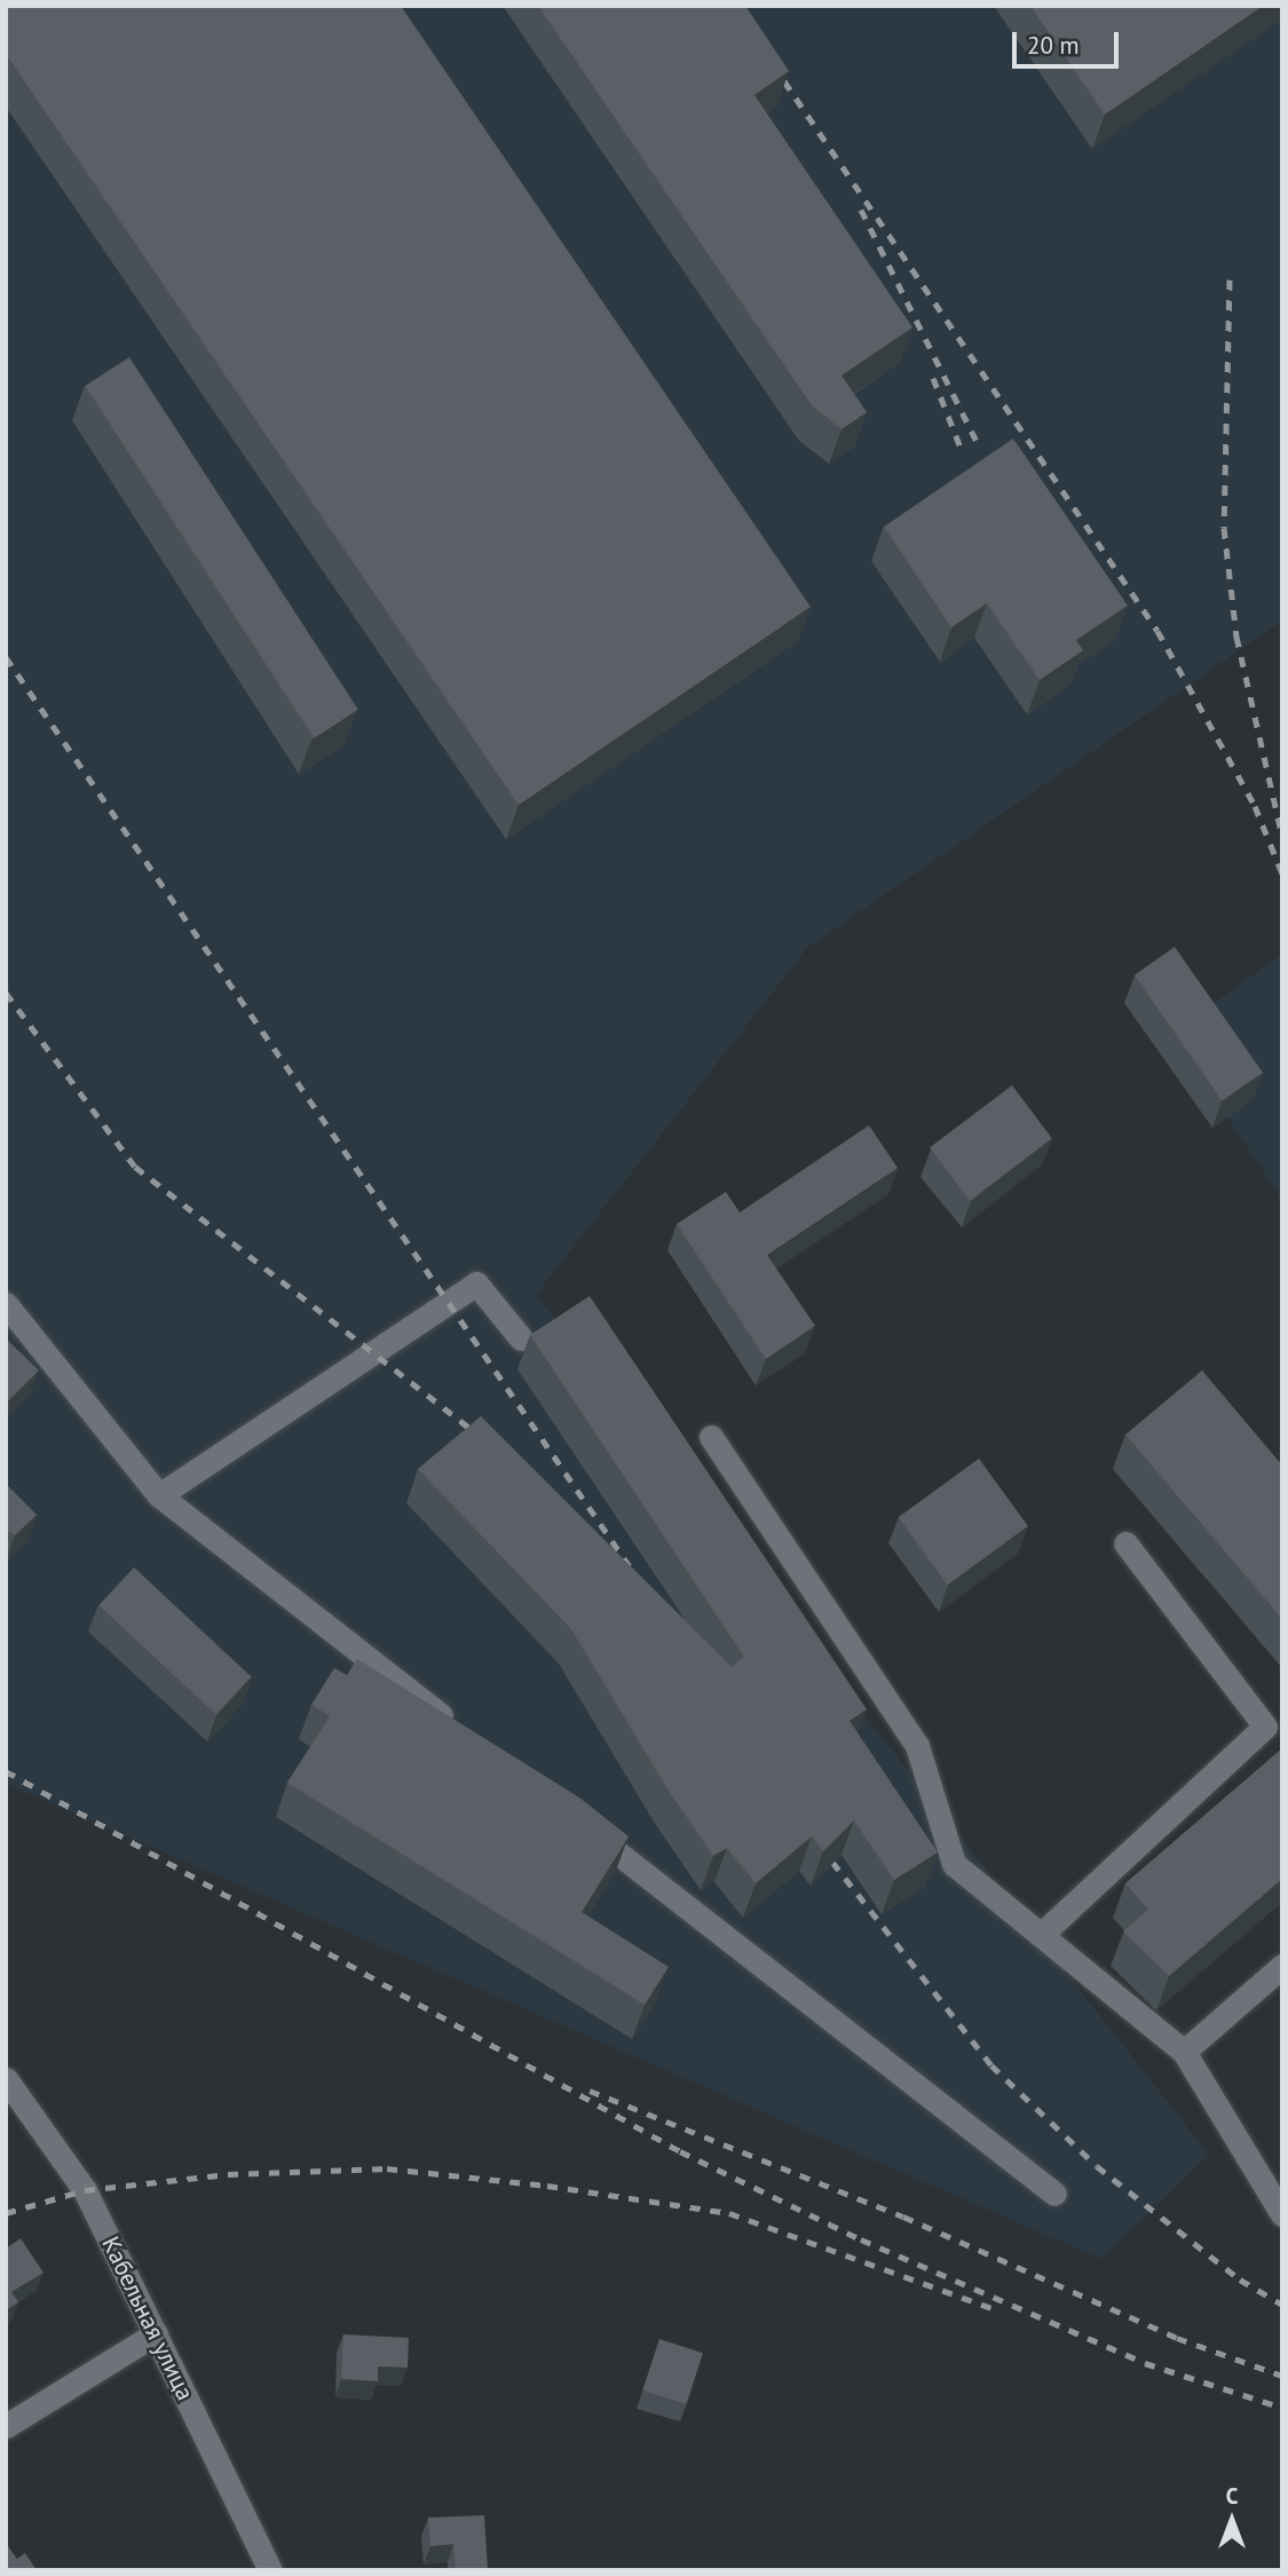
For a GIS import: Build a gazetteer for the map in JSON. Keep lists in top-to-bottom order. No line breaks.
{"streets":{"street":["Кабельная улица"]},"scale_bar":"20 m","north":"top"}
